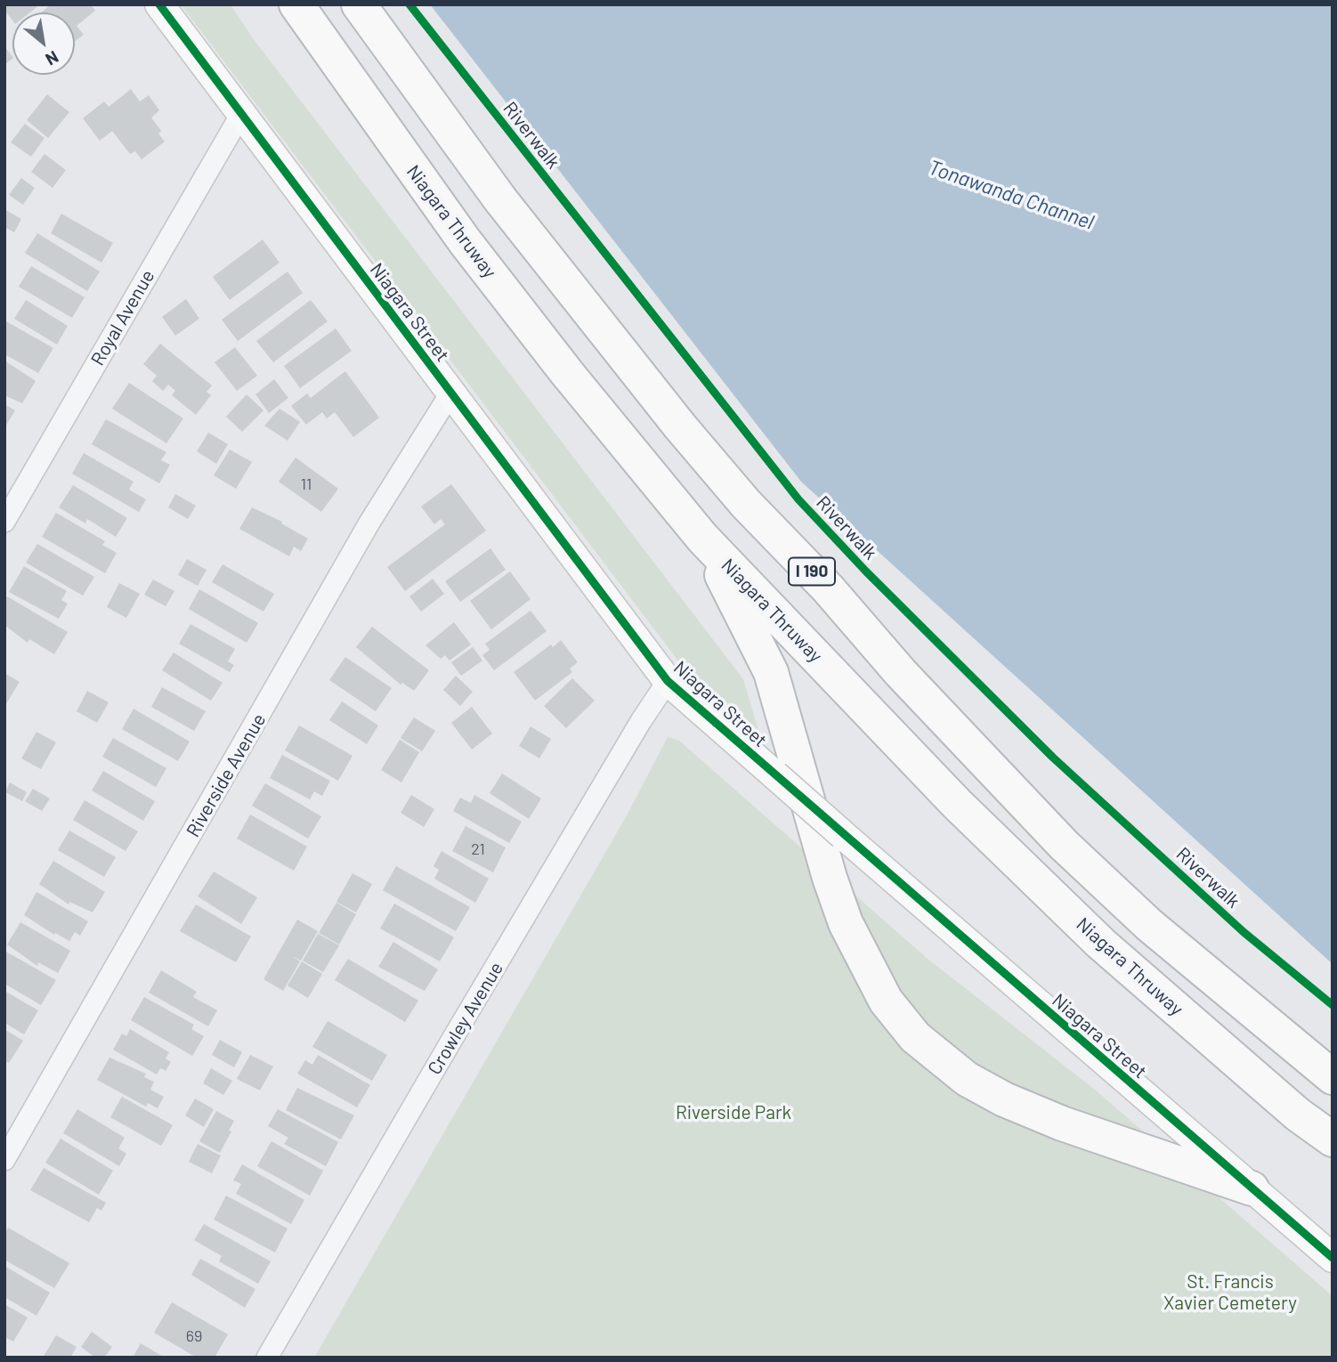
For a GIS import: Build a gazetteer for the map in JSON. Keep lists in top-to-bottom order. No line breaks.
{"streets":{"highway":["Niagara Thruway","I 190"],"main road":["Niagara Street"],"street":["Royal Avenue","Riverside Avenue","Crowley Avenue"],"cycle path":["Riverwalk"]},"crossings":[["Niagara Street","Royal Avenue"],["Niagara Street","Riverside Avenue"],["Niagara Street","Crowley Avenue"]],"water":["Tonawanda Channel"],"parks":["Riverside Park","St. Francis Xavier Cemetery"],"house_numbers":["11","21","69"],"north":"bottom right"}
